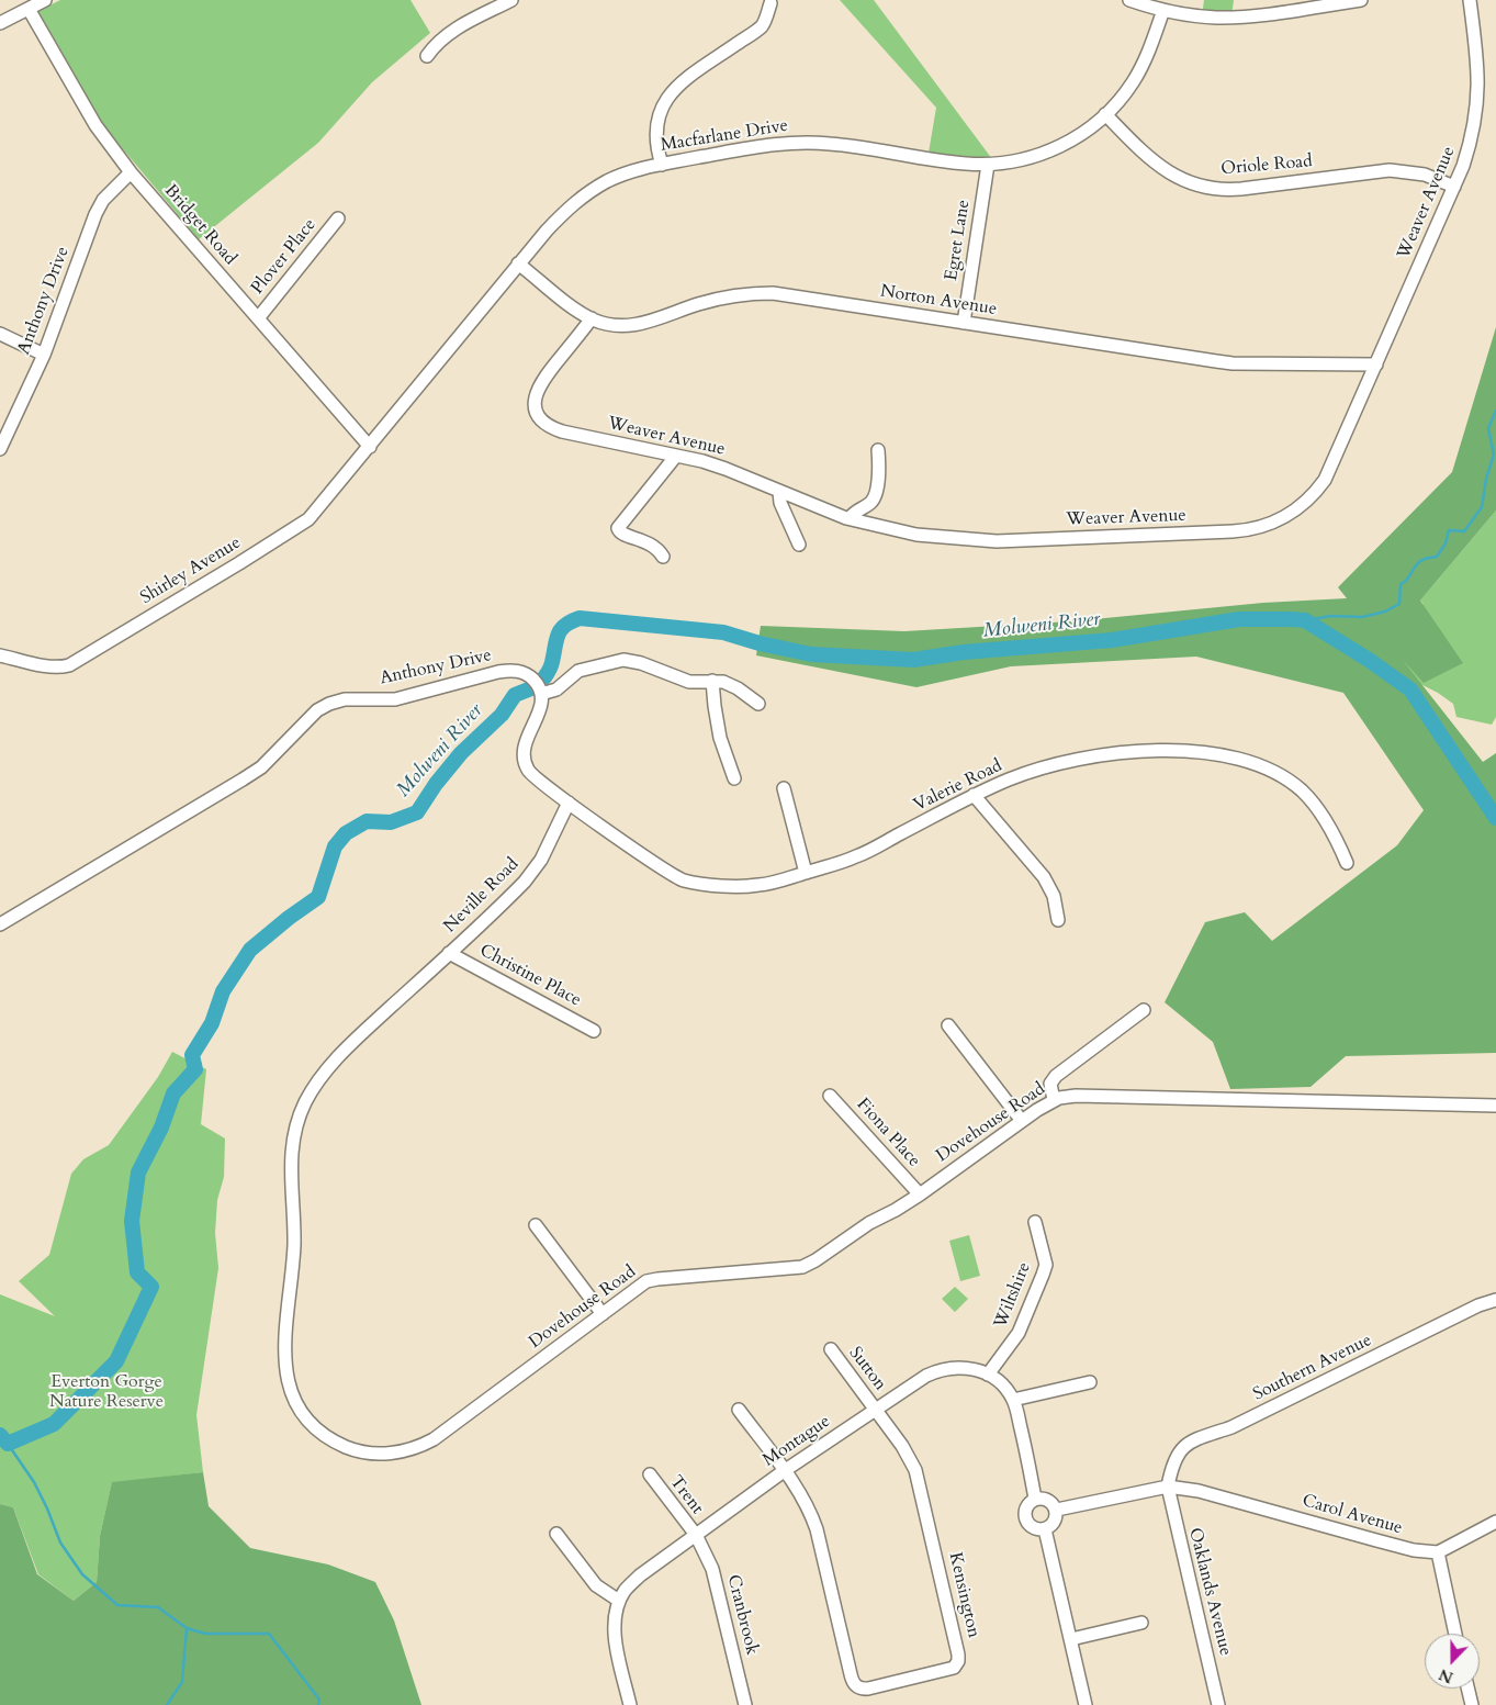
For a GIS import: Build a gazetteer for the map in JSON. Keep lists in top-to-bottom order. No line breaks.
{"streets":{"street":["Macfarlane Drive","Oriole Road","Weaver Avenue","Bridget Road","Egret Lane","Plover Place","Anthony Drive","Norton Avenue","Shirley Avenue","Valerie Road","Neville Road","Christine Place","Dovehouse Road","Fiona Place","Wiltshire","Southern Avenue","Sutton","Montague","Trent","Carol Avenue","Oaklands Avenue","Kensington","Cranbrook"]},"crossings":[["Macfarlane Drive","Oriole Road"],["Macfarlane Drive","Bridget Road"],["Macfarlane Drive","Egret Lane"],["Macfarlane Drive","Norton Avenue"],["Macfarlane Drive","Shirley Avenue"],["Oriole Road","Weaver Avenue"],["Weaver Avenue","Norton Avenue"],["Bridget Road","Plover Place"],["Bridget Road","Anthony Drive"],["Bridget Road","Shirley Avenue"],["Egret Lane","Norton Avenue"],["Valerie Road","Neville Road"],["Neville Road","Christine Place"],["Neville Road","Dovehouse Road"],["Christine Place","Dovehouse Road"],["Dovehouse Road","Fiona Place"],["Wiltshire","Montague"],["Southern Avenue","Carol Avenue"],["Southern Avenue","Oaklands Avenue"],["Sutton","Montague"],["Sutton","Kensington"],["Montague","Trent"],["Montague","Kensington"],["Montague","Cranbrook"],["Trent","Cranbrook"],["Carol Avenue","Oaklands Avenue"]],"water":["Molweni River"],"parks":["Everton Gorge Nature Reserve"],"north":"bottom"}
